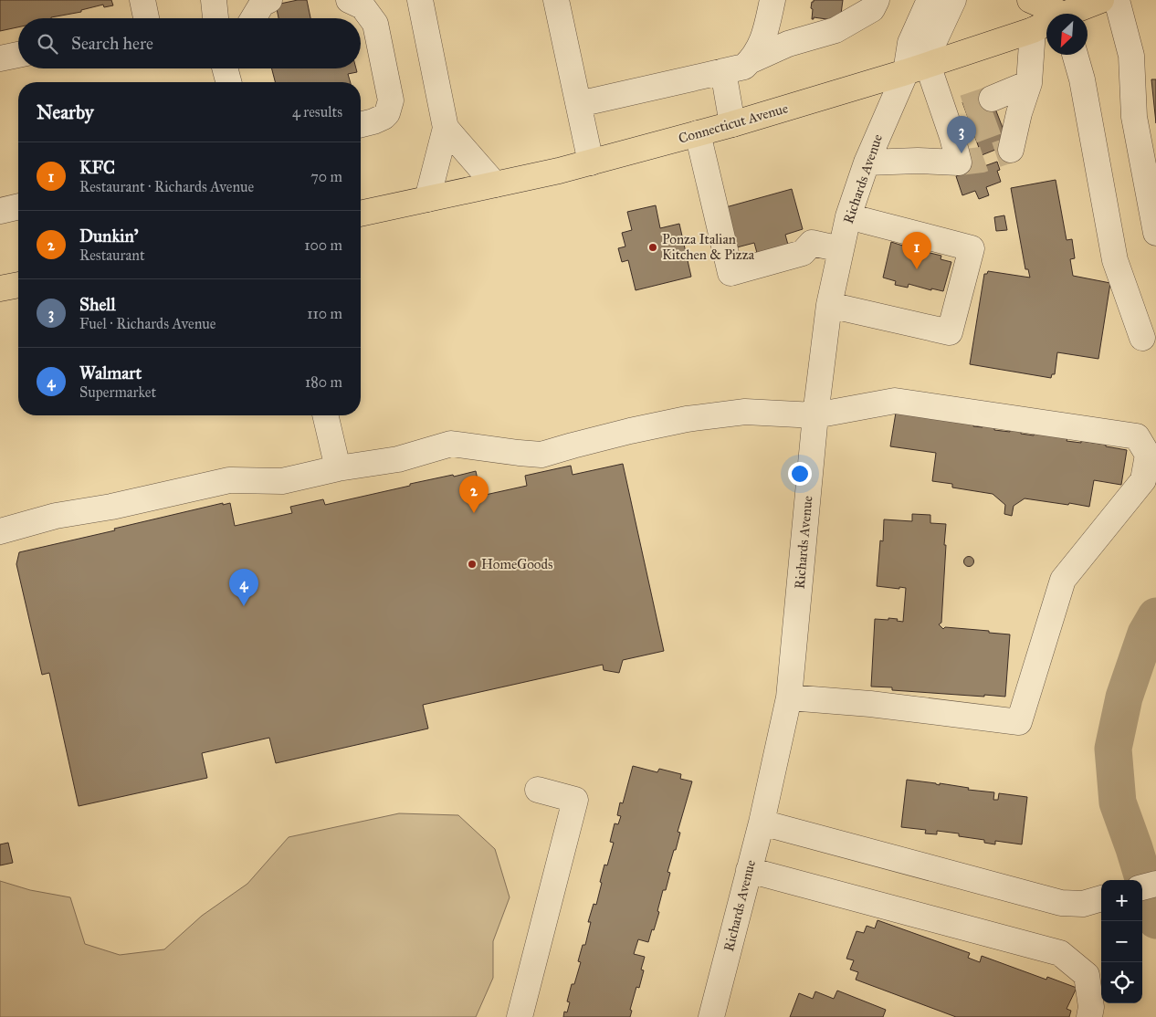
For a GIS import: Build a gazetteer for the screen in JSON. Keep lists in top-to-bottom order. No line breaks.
{"streets":{"main road":["Connecticut Avenue"],"street":["Richards Avenue"]},"crossings":[["Connecticut Avenue","Richards Avenue"]],"places":["Ponza Italian Kitchen & Pizza","HomeGoods"],"north":"bottom left","page":{"search":"Search here","heading":["Nearby","4 results"],"pins":["3","1","2","4"],"list":[{"mark":"1","name":"KFC","note":"Restaurant · Richards Avenue","value":"70 m"},{"mark":"2","name":"Dunkin'","note":"Restaurant","value":"100 m"},{"mark":"3","name":"Shell","note":"Fuel · Richards Avenue","value":"110 m"},{"mark":"4","name":"Walmart","note":"Supermarket","value":"180 m"}],"map_buttons":["+","−"]}}
